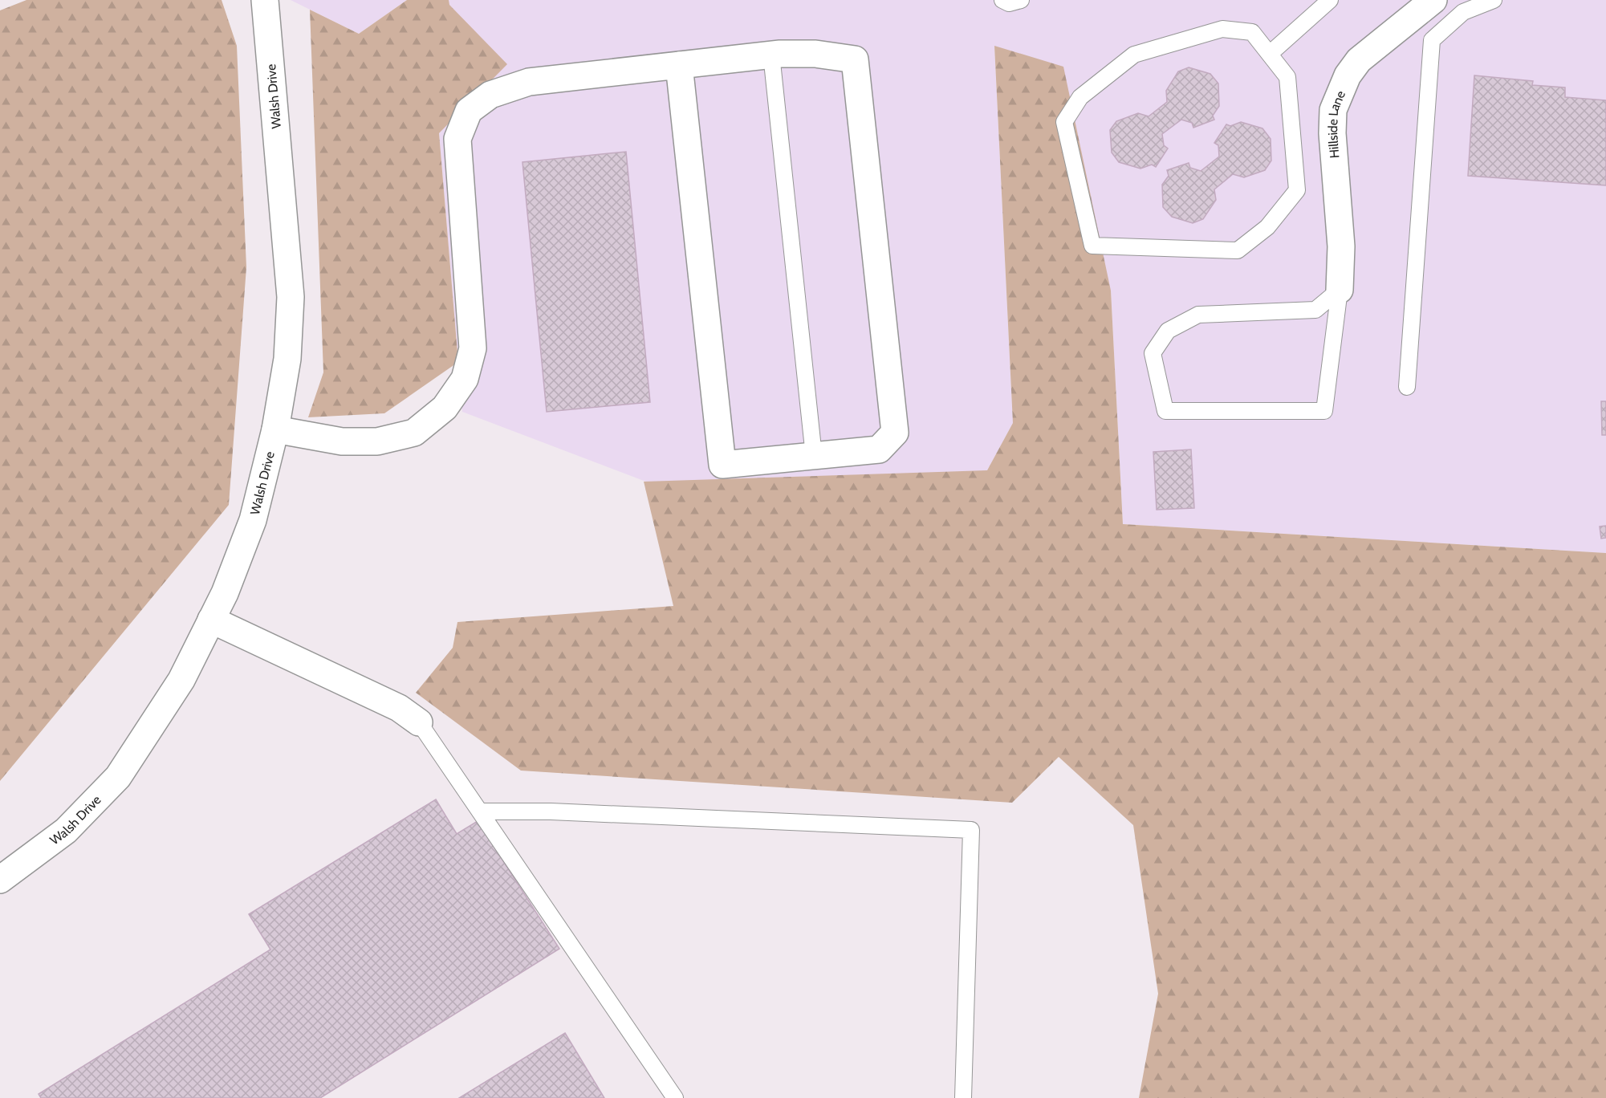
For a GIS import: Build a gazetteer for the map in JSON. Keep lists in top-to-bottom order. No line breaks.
{"streets":{"street":["Walsh Drive","Hillside Lane"]}}
